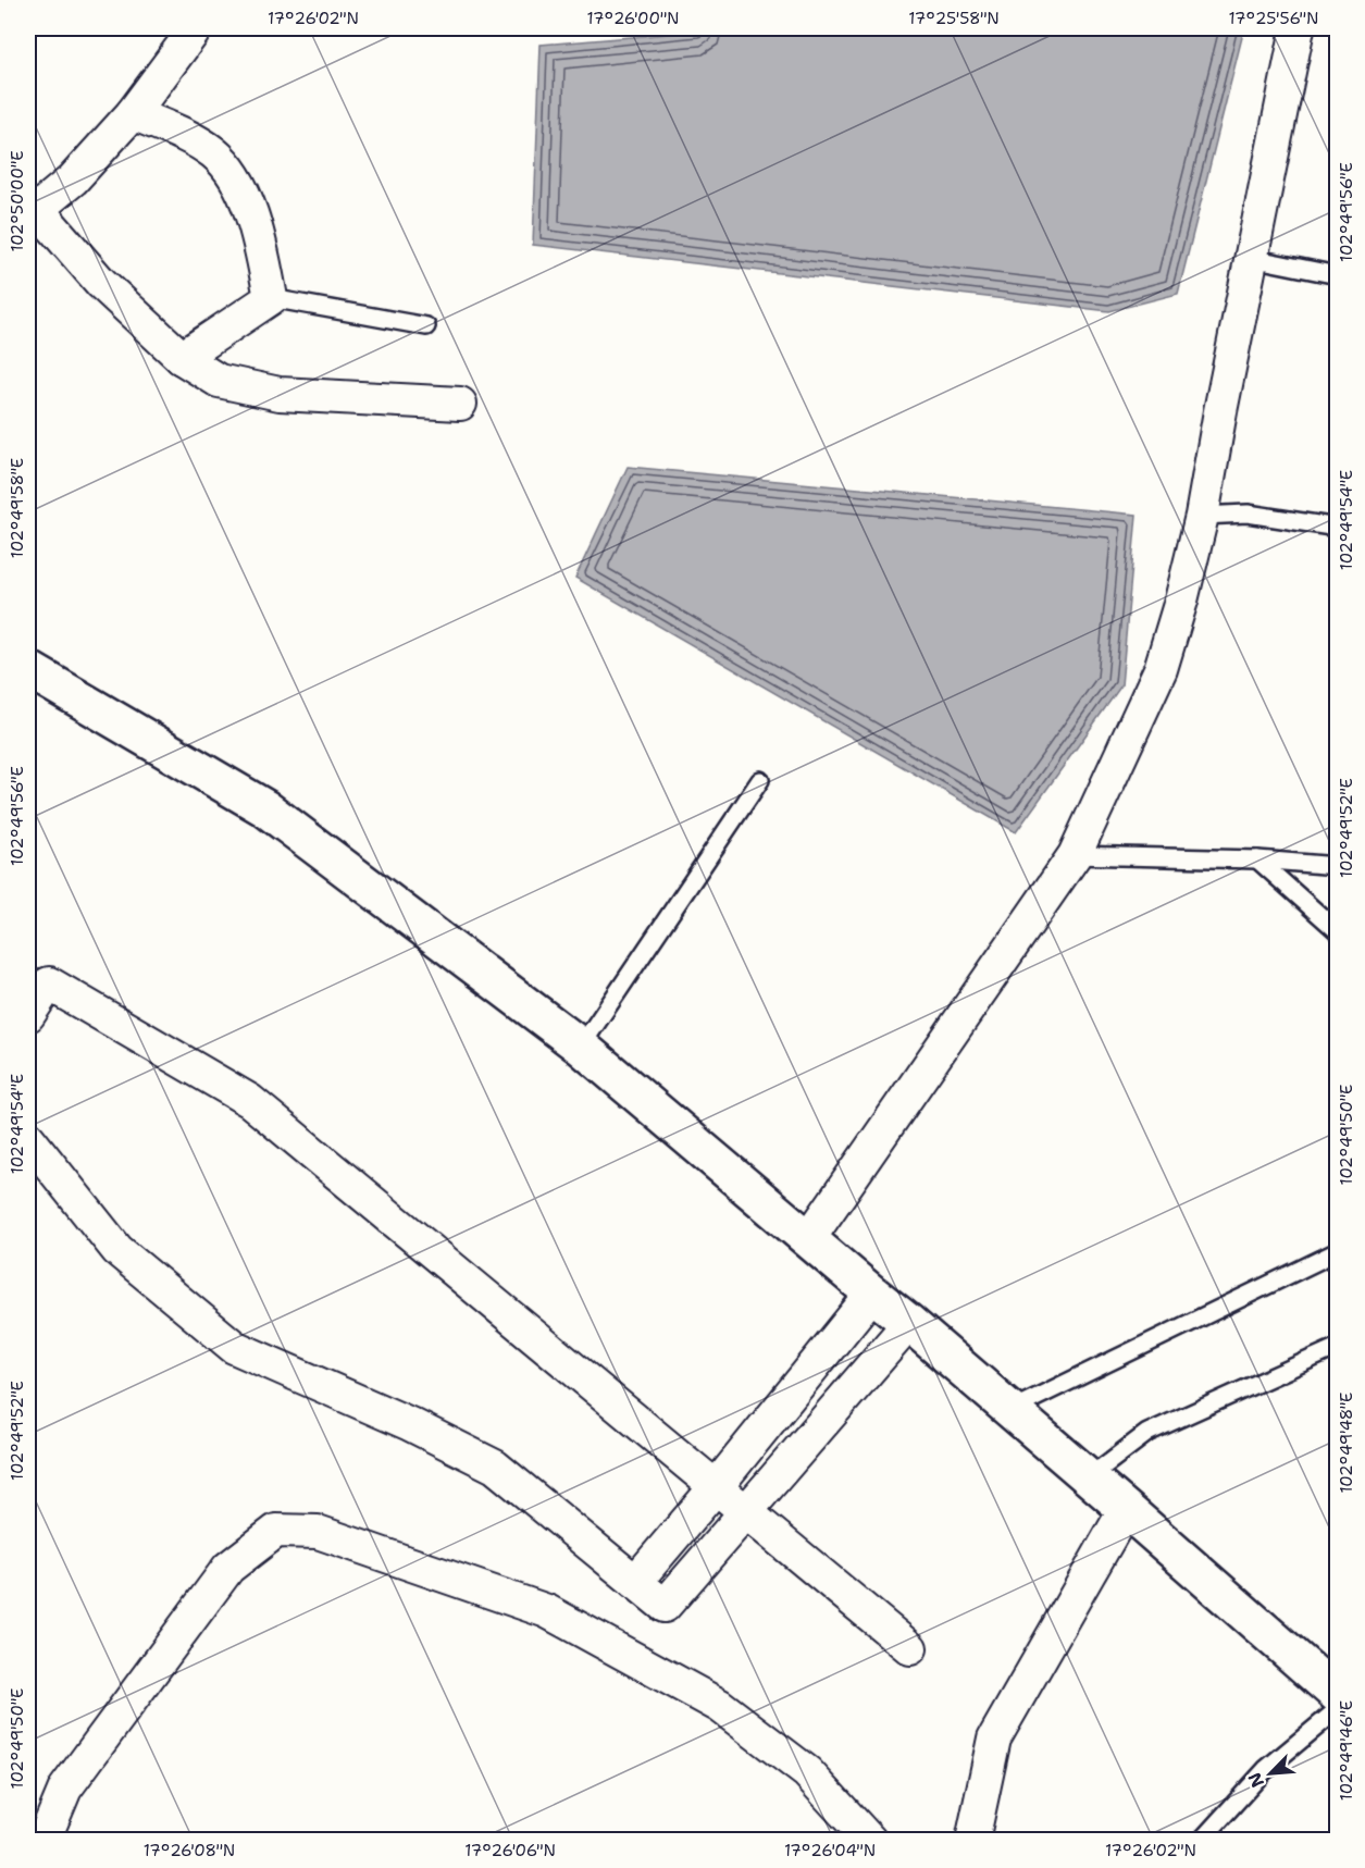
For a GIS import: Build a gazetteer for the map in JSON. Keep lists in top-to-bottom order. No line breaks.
{"north":"bottom left","coordinates":["17°26'02\"N","17°26'00\"N","17°25'58\"N","17°25'56\"N","102°50'00\"E","102°49'56\"E","102°49'58\"E","102°49'54\"E","102°49'52\"E","102°49'50\"E","102°49'48\"E","102°49'46\"E","17°26'08\"N","17°26'06\"N","17°26'04\"N"]}
